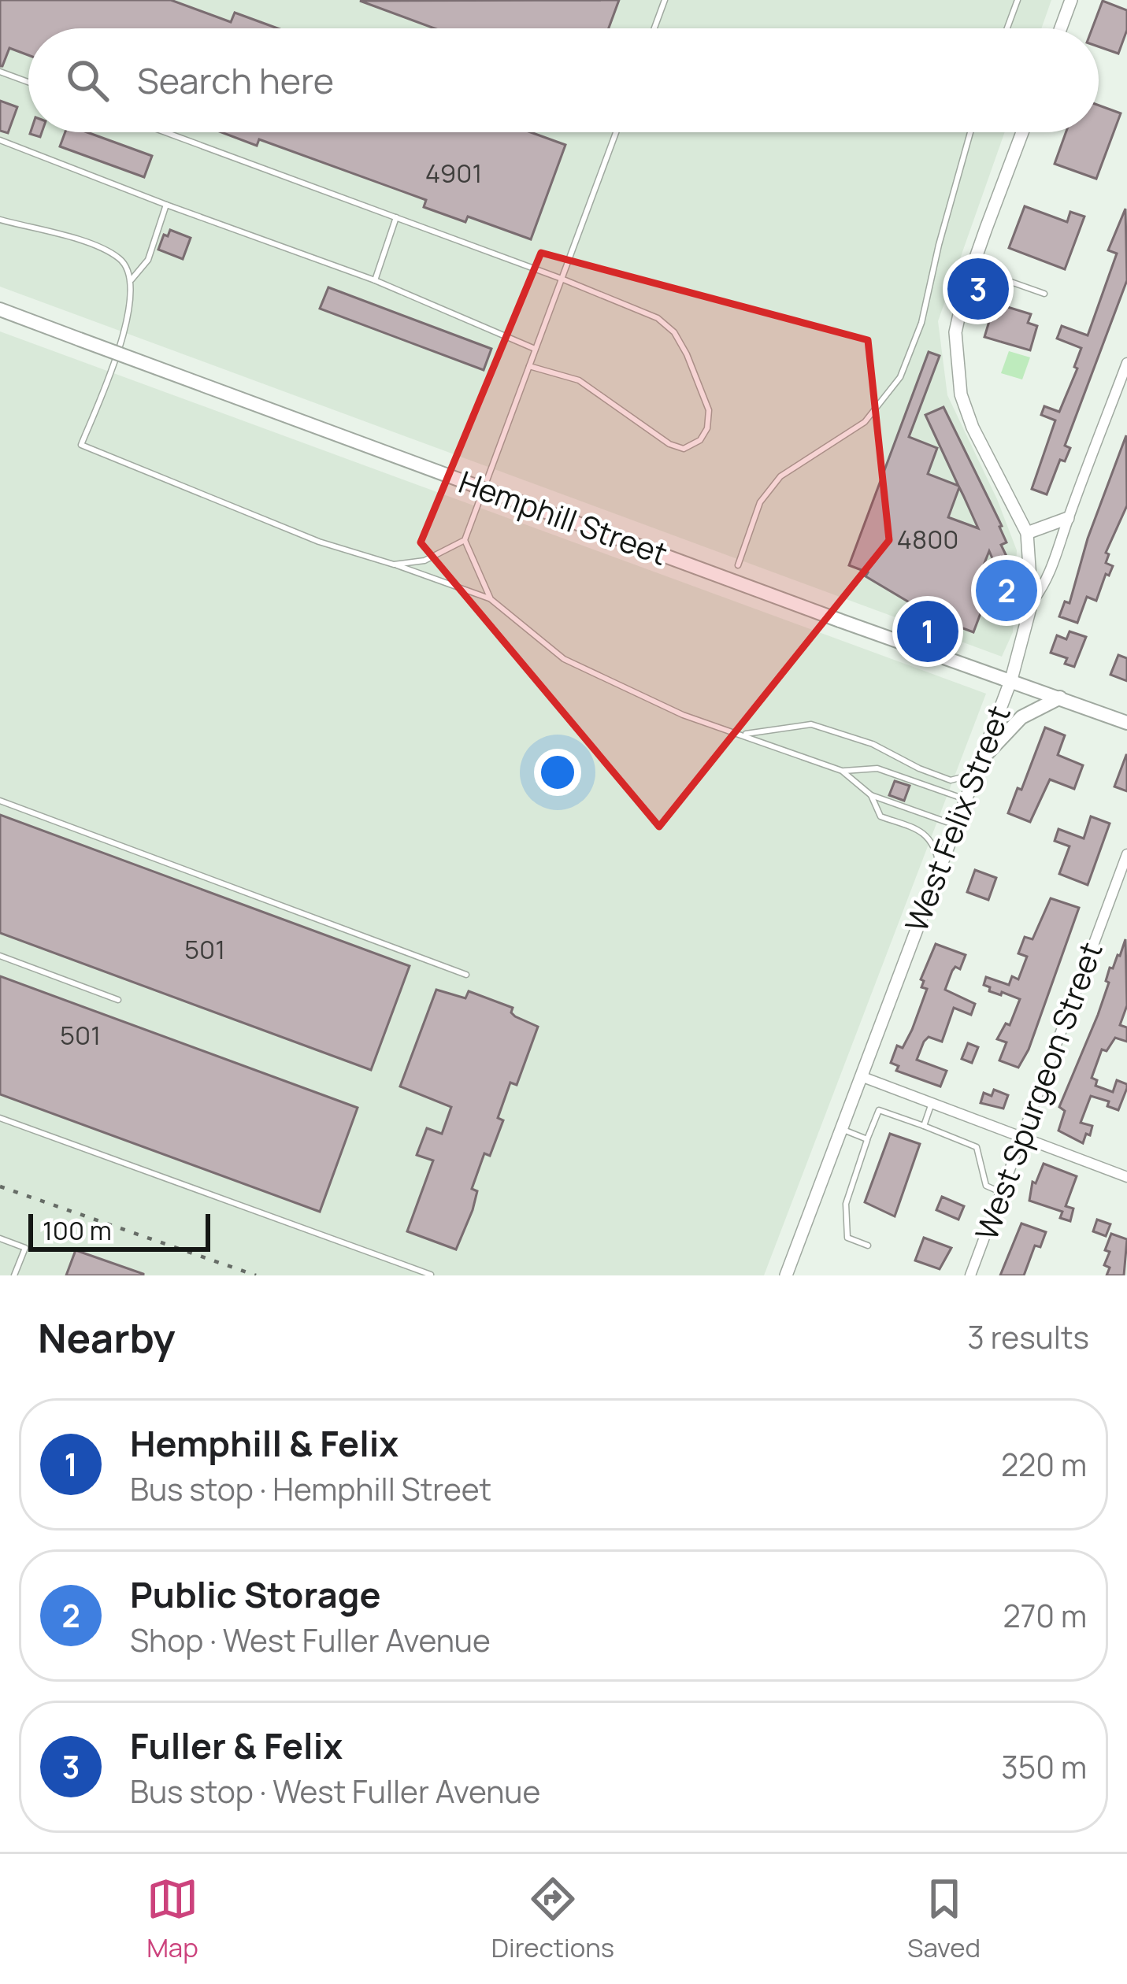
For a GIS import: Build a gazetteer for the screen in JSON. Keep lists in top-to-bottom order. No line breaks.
{"streets":{"main road":["Hemphill Street"],"street":["West Felix Street","West Spurgeon Street"]},"crossings":[["Hemphill Street","West Felix Street"]],"house_numbers":["4901","4800","501","501"],"scale_bar":"100 m","page":{"search":"Search here","pins":["3","2","1"],"scale":"100 m","heading":["Nearby","3 results"],"list":[{"mark":"1","name":"Hemphill & Felix","note":"Bus stop · Hemphill Street","value":"220 m"},{"mark":"2","name":"Public Storage","note":"Shop · West Fuller Avenue","value":"270 m"},{"mark":"3","name":"Fuller & Felix","note":"Bus stop · West Fuller Avenue","value":"350 m"}],"nav":["Map","Directions","Saved"]}}
